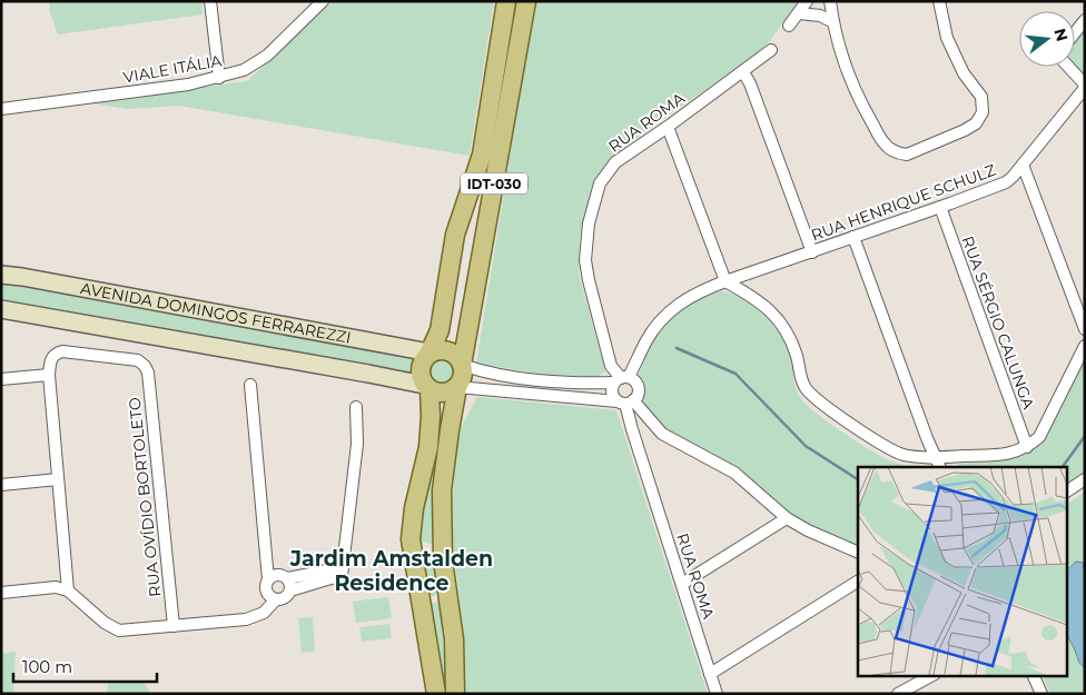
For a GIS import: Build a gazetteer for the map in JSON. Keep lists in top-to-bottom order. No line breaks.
{"streets":{"main road":["IDT-030","AVENIDA DOMINGOS FERRAREZZI"],"street":["VIALE ITÁLIA","RUA ROMA","RUA HENRIQUE SCHULZ","RUA SÉRGIO CALUNGA","RUA OVÍDIO BORTOLETO"]},"crossings":[["RUA ROMA","RUA HENRIQUE SCHULZ"],["IDT-030","AVENIDA DOMINGOS FERRAREZZI"],["RUA HENRIQUE SCHULZ","RUA SÉRGIO CALUNGA"]],"districts":["Jardim Amstalden Residence"],"scale_bar":"100 m","north":"right"}
